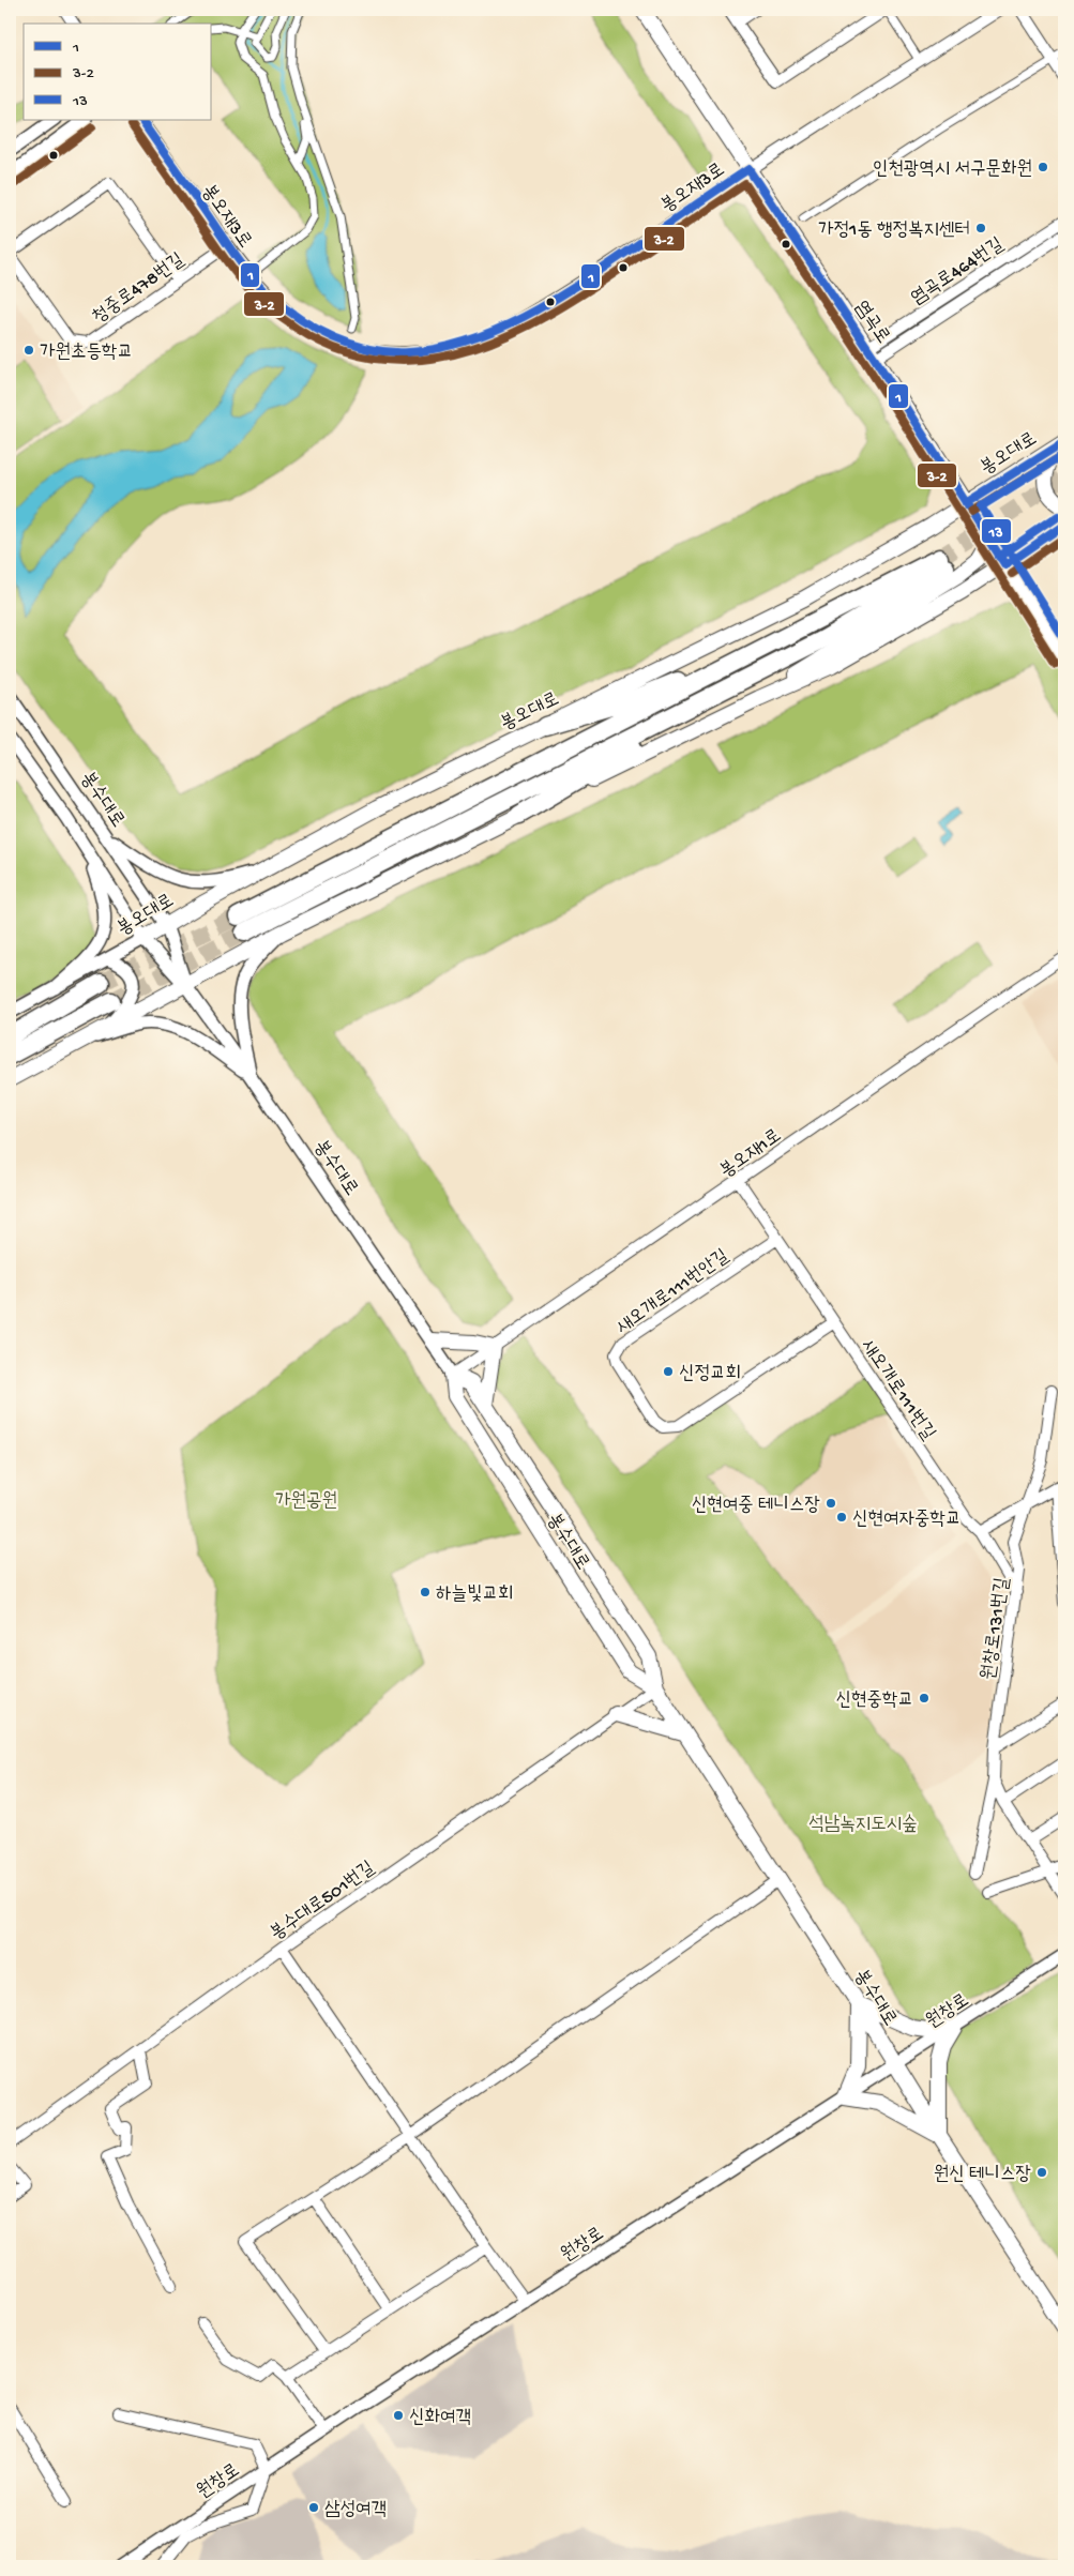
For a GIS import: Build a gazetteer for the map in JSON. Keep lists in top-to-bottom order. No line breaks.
{"streets":{"main road":["염곡로","봉오대로","봉수대로"],"street":["봉오재3로","염곡로464번길","청중로478번길","봉오재1로","새오개로111번안길","새오개로111번길","원창로131번길","봉수대로501번길","원창로"]},"crossings":[["봉오재3로","청중로478번길"],["봉오재3로","염곡로"],["염곡로464번길","염곡로"],["염곡로","봉오대로"],["봉오대로","봉수대로"],["봉수대로","봉오재1로"],["봉수대로","봉수대로501번길"],["봉수대로","원창로"],["봉오재1로","새오개로111번길"],["새오개로111번안길","새오개로111번길"],["새오개로111번길","원창로131번길"]],"parks":["가원공원","석남녹지도시숲"],"places":["인천광역시 서구문화원","가정1동 행정복지센터","가원초등학교","신정교회","신현여중 테니스장","신현여자중학교","하늘빛교회","신현중학교","원신 테니스장","신화여객","삼성여객"],"lines":["transit line 1","transit line 3-2","transit line 13"],"legend":["1","3-2","13"]}
